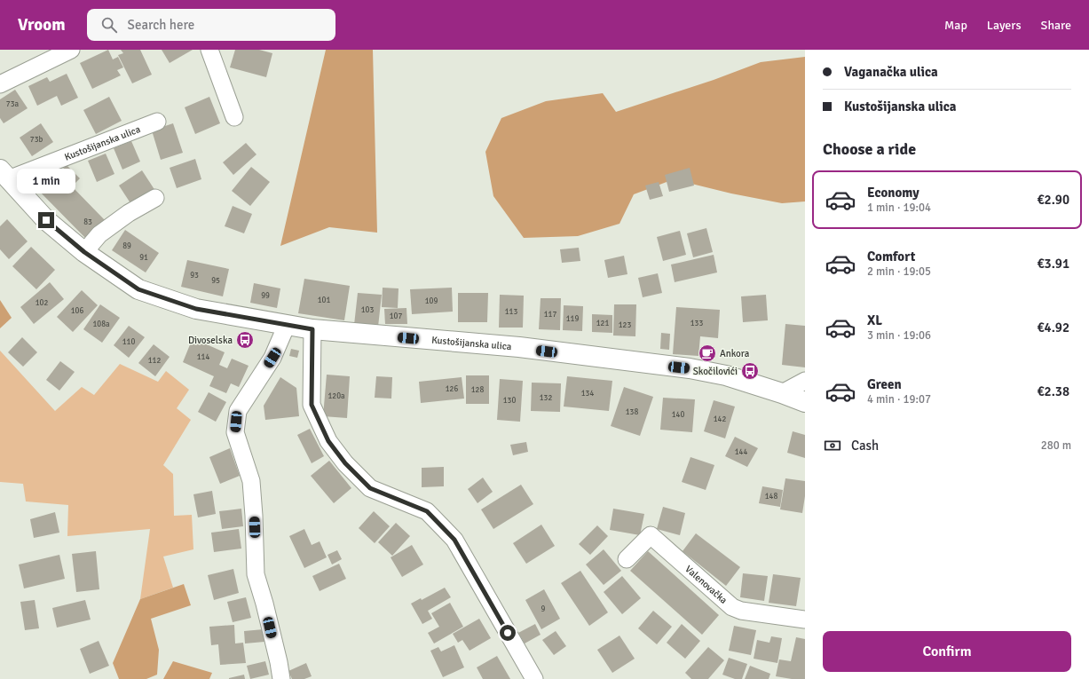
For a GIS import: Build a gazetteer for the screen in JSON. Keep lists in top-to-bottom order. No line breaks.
{"streets":{"street":["Kustošijanska ulica","Valenovačka"]},"places":{"bus stop":["Divoselska","Skočilovići"],"cafe":["Ankora"]},"house_numbers":["73a","73b","83","89","91","93","95","99","101","109","102","103","106","113","117","107","119","121","133","108a","123","110","114","112","126","128","134","120a","132","130","138","140","142","144","148","9"],"page":{"header":"Vroom","search":"Search here","nav":["Map","Layers","Share"],"banner":["Vaganačka ulica","Kustošijanska ulica"],"heading":"Choose a ride","bubble":"1 min","list":[{"name":"Economy","note":"1 min · 19:04","value":"€2.90"},{"name":"Comfort","note":"2 min · 19:05","value":"€3.91"},{"name":"XL","note":"3 min · 19:06","value":"€4.92"},{"name":"Green","note":"4 min · 19:07","value":"€2.38"}],"pay":["Cash","280 m"],"buttons":"Confirm"}}
